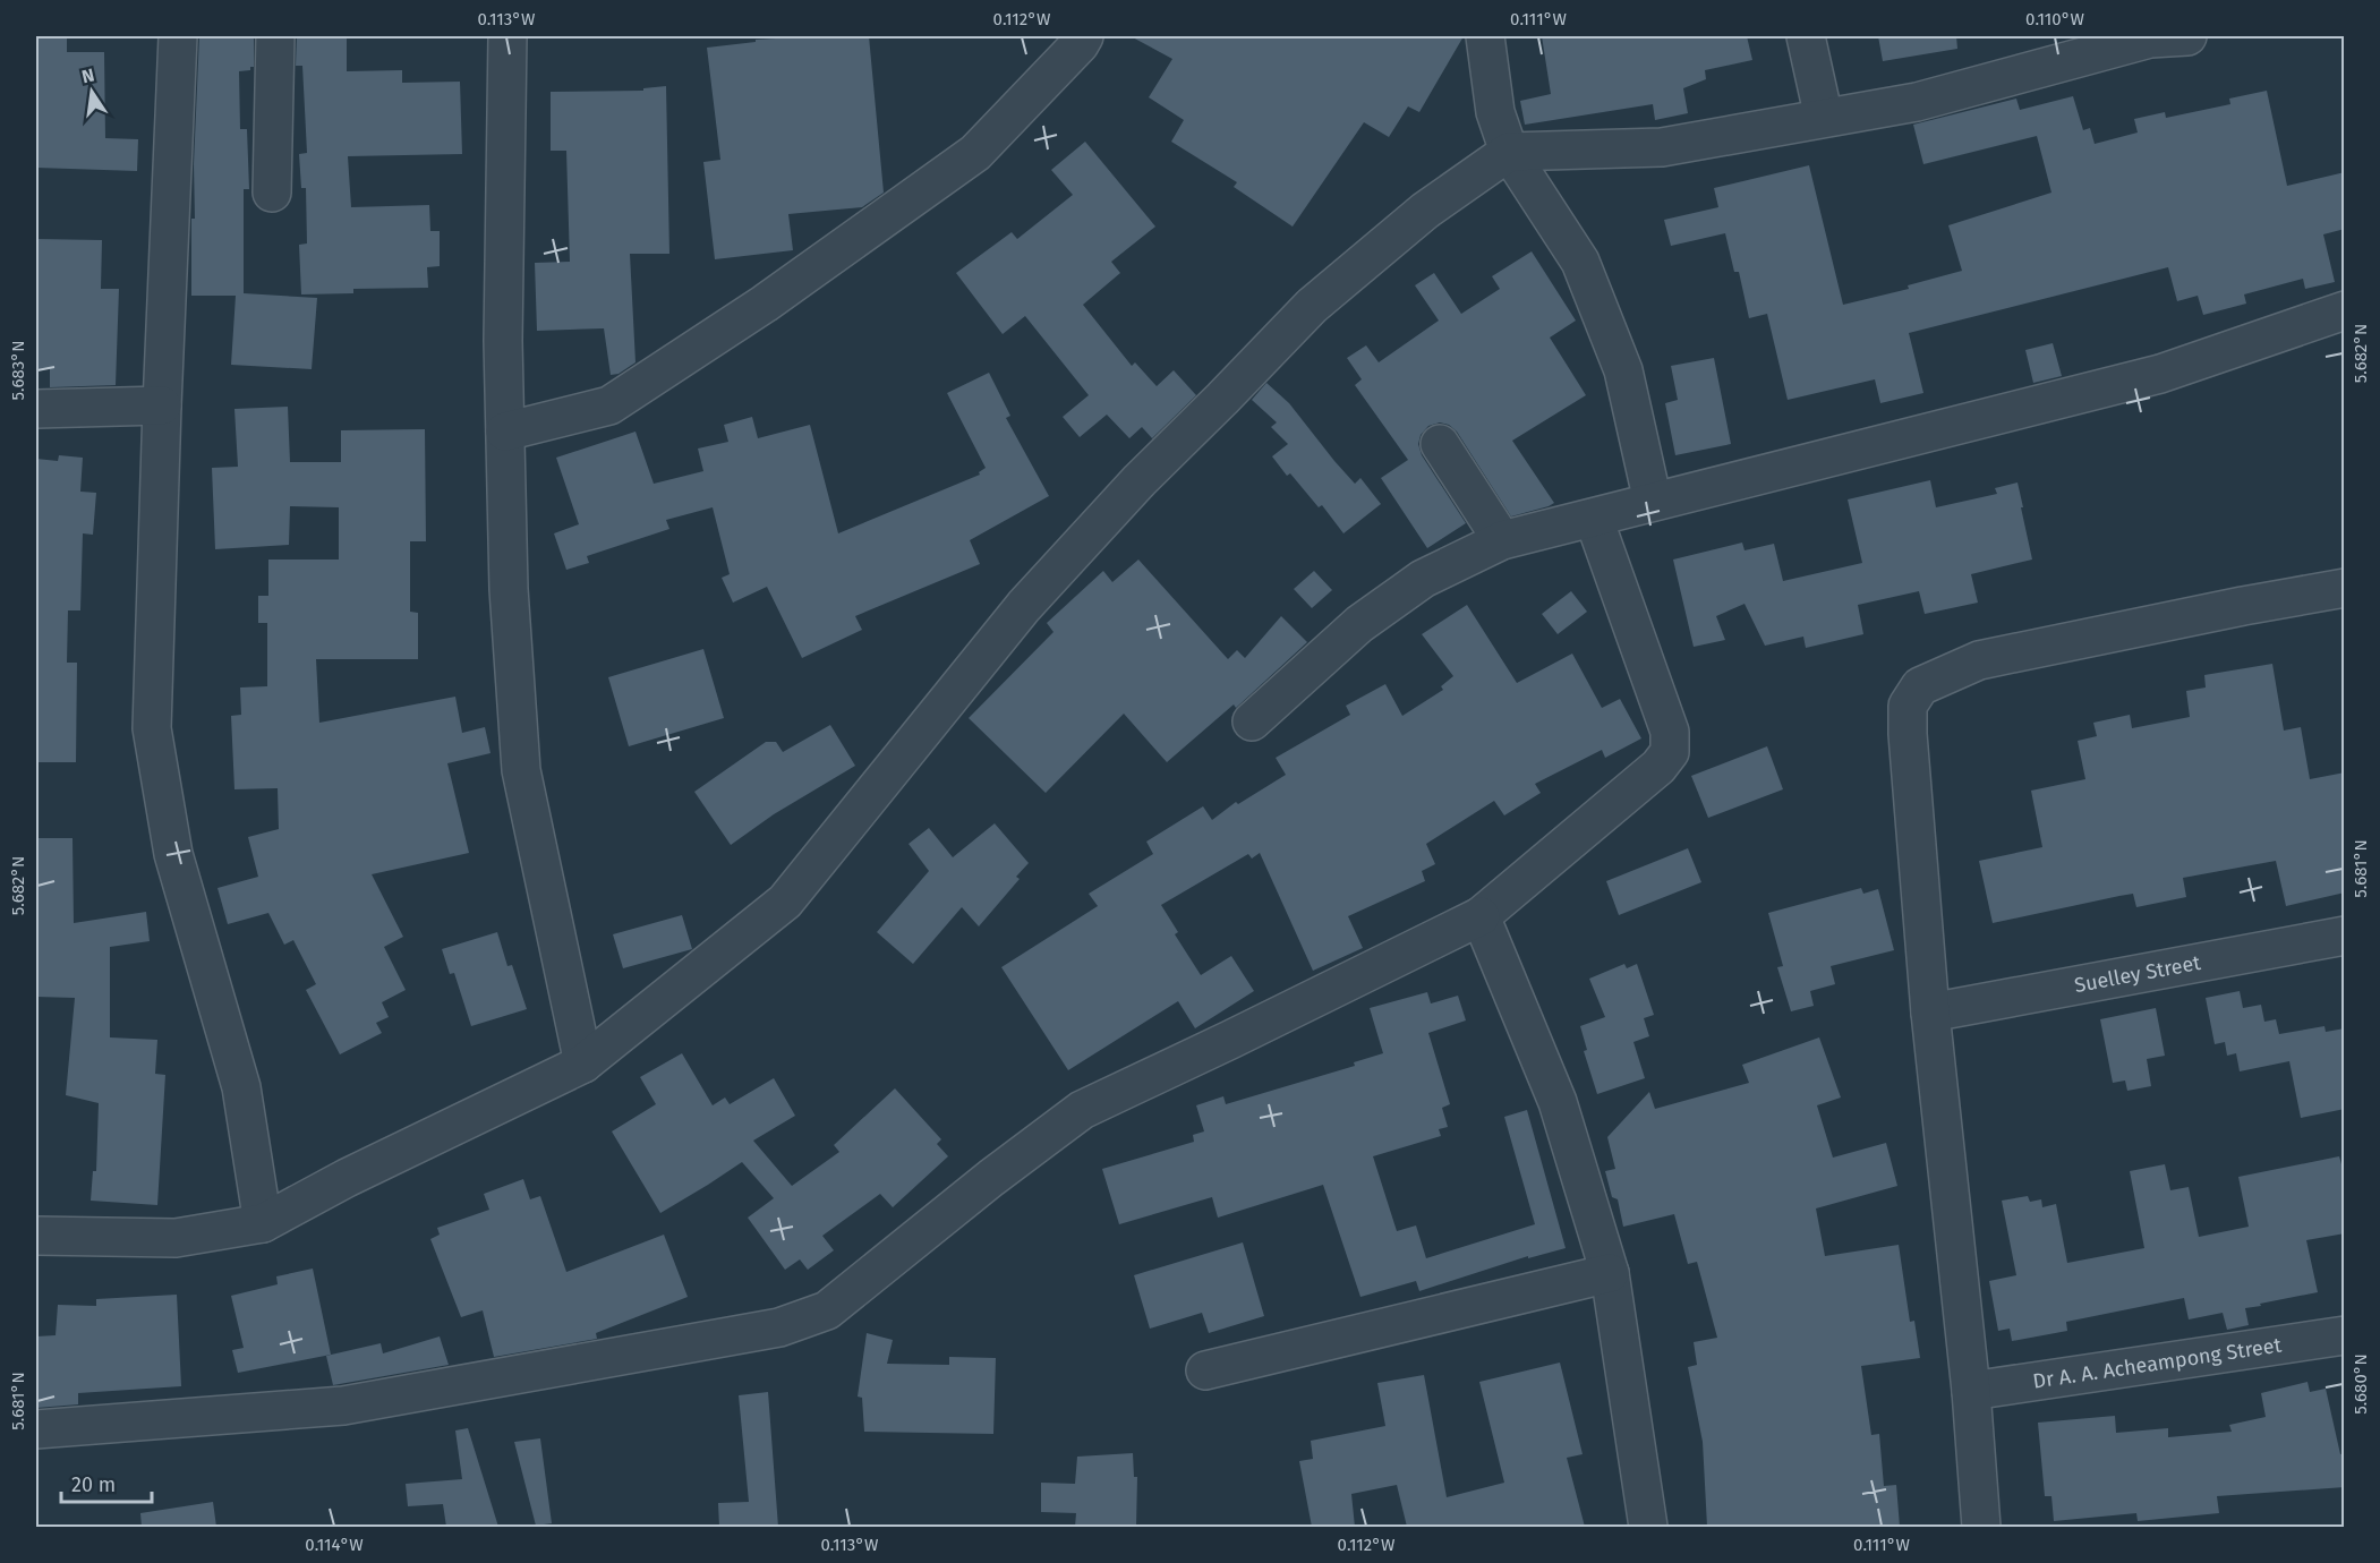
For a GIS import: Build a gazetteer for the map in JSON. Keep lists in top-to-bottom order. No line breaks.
{"streets":{"street":["Suelley Street","Dr A. A. Acheampong Street"]},"scale_bar":"20 m","north":"top","coordinates":["0.113°W","0.112°W","0.111°W","0.110°W","5.682°N","5.683°N","5.681°N","5.680°N","0.114°W"]}
